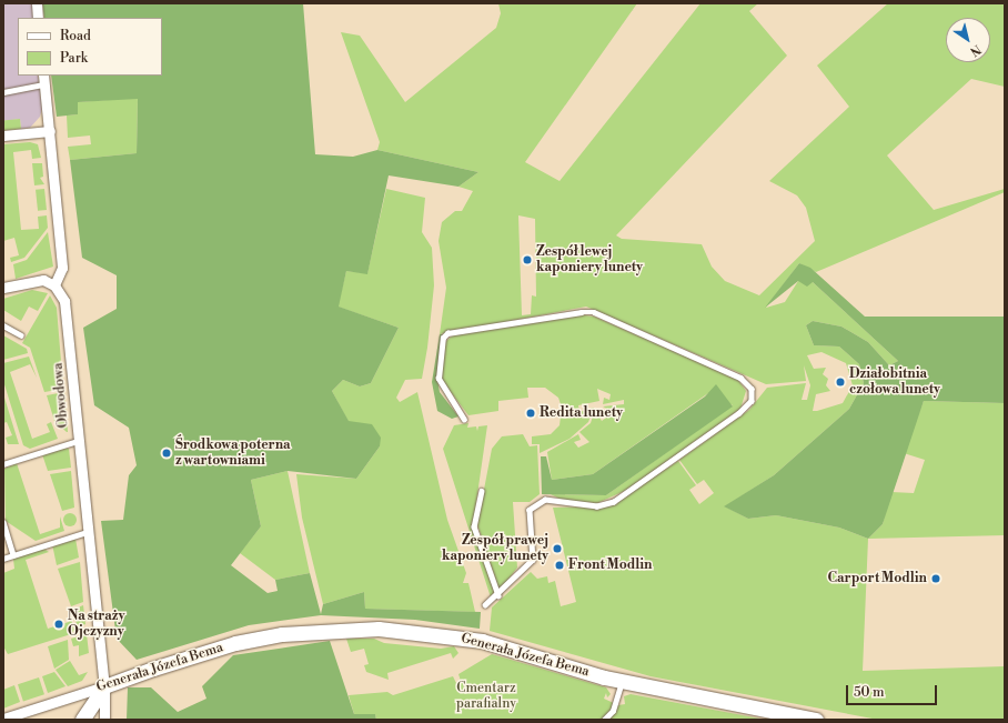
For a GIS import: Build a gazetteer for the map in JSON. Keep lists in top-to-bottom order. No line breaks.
{"streets":{"street":["Obwodowa","Generała Józefa Bema"]},"crossings":[["Obwodowa","Generała Józefa Bema"]],"parks":["Cmentarz parafialny"],"places":["Zespół lewej kaponiery lunety","Działobitnia czołowa lunety","Redita lunety","Środkowa poterna z wartowniami","Zespół prawej kaponiery lunety","Front Modlin","Carport Modlin","Na straży Ojczyzny"],"legend":["Road","Park"],"scale_bar":"50 m","north":"bottom right"}
